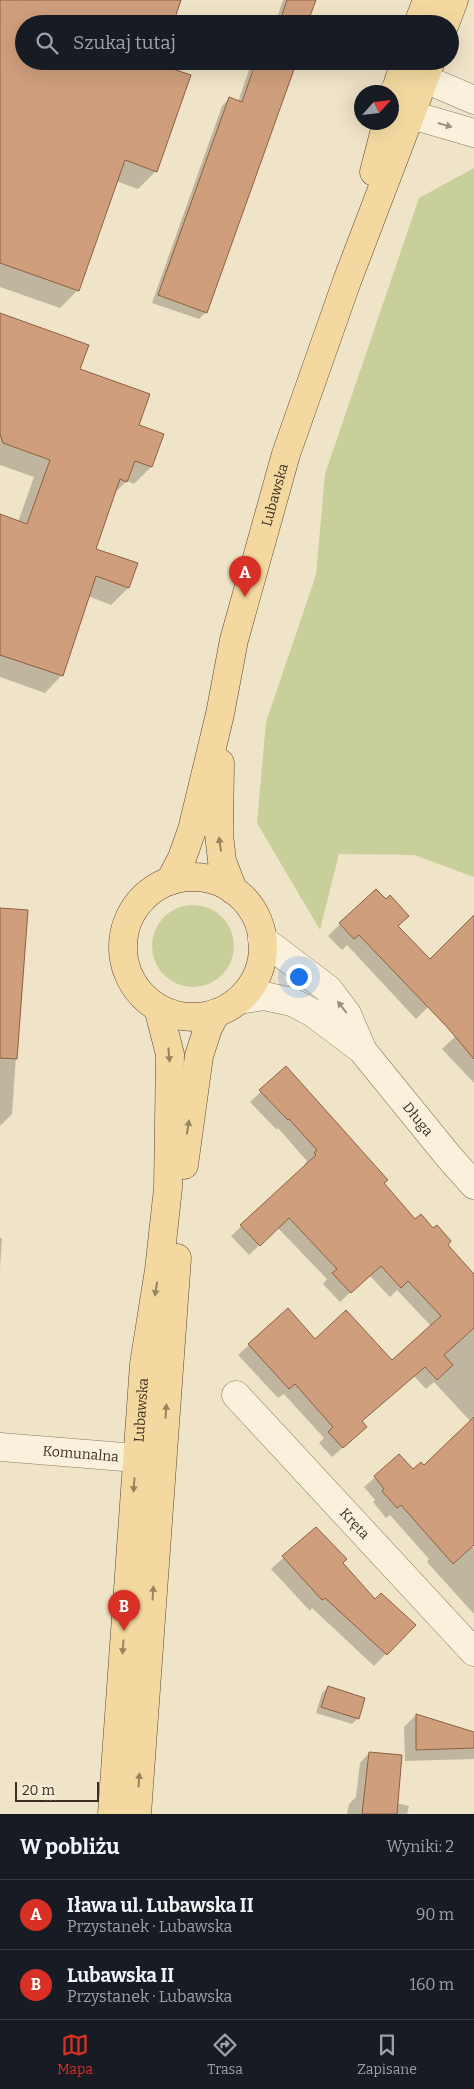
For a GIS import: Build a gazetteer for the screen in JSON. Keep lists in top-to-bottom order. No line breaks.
{"streets":{"main road":["Lubawska"],"street":["Długa","Komunalna","Kręta"]},"crossings":[["Lubawska","Długa"],["Lubawska","Komunalna"]],"scale_bar":"20 m","north":"top right","page":{"search":"Szukaj tutaj","pins":["A","B"],"scale":"20 m","heading":["W pobliżu","Wyniki: 2"],"list":[{"mark":"A","name":"Iława ul. Lubawska II","note":"Przystanek · Lubawska","value":"90 m"},{"mark":"B","name":"Lubawska II","note":"Przystanek · Lubawska","value":"160 m"}],"nav":["Mapa","Trasa","Zapisane"]}}
